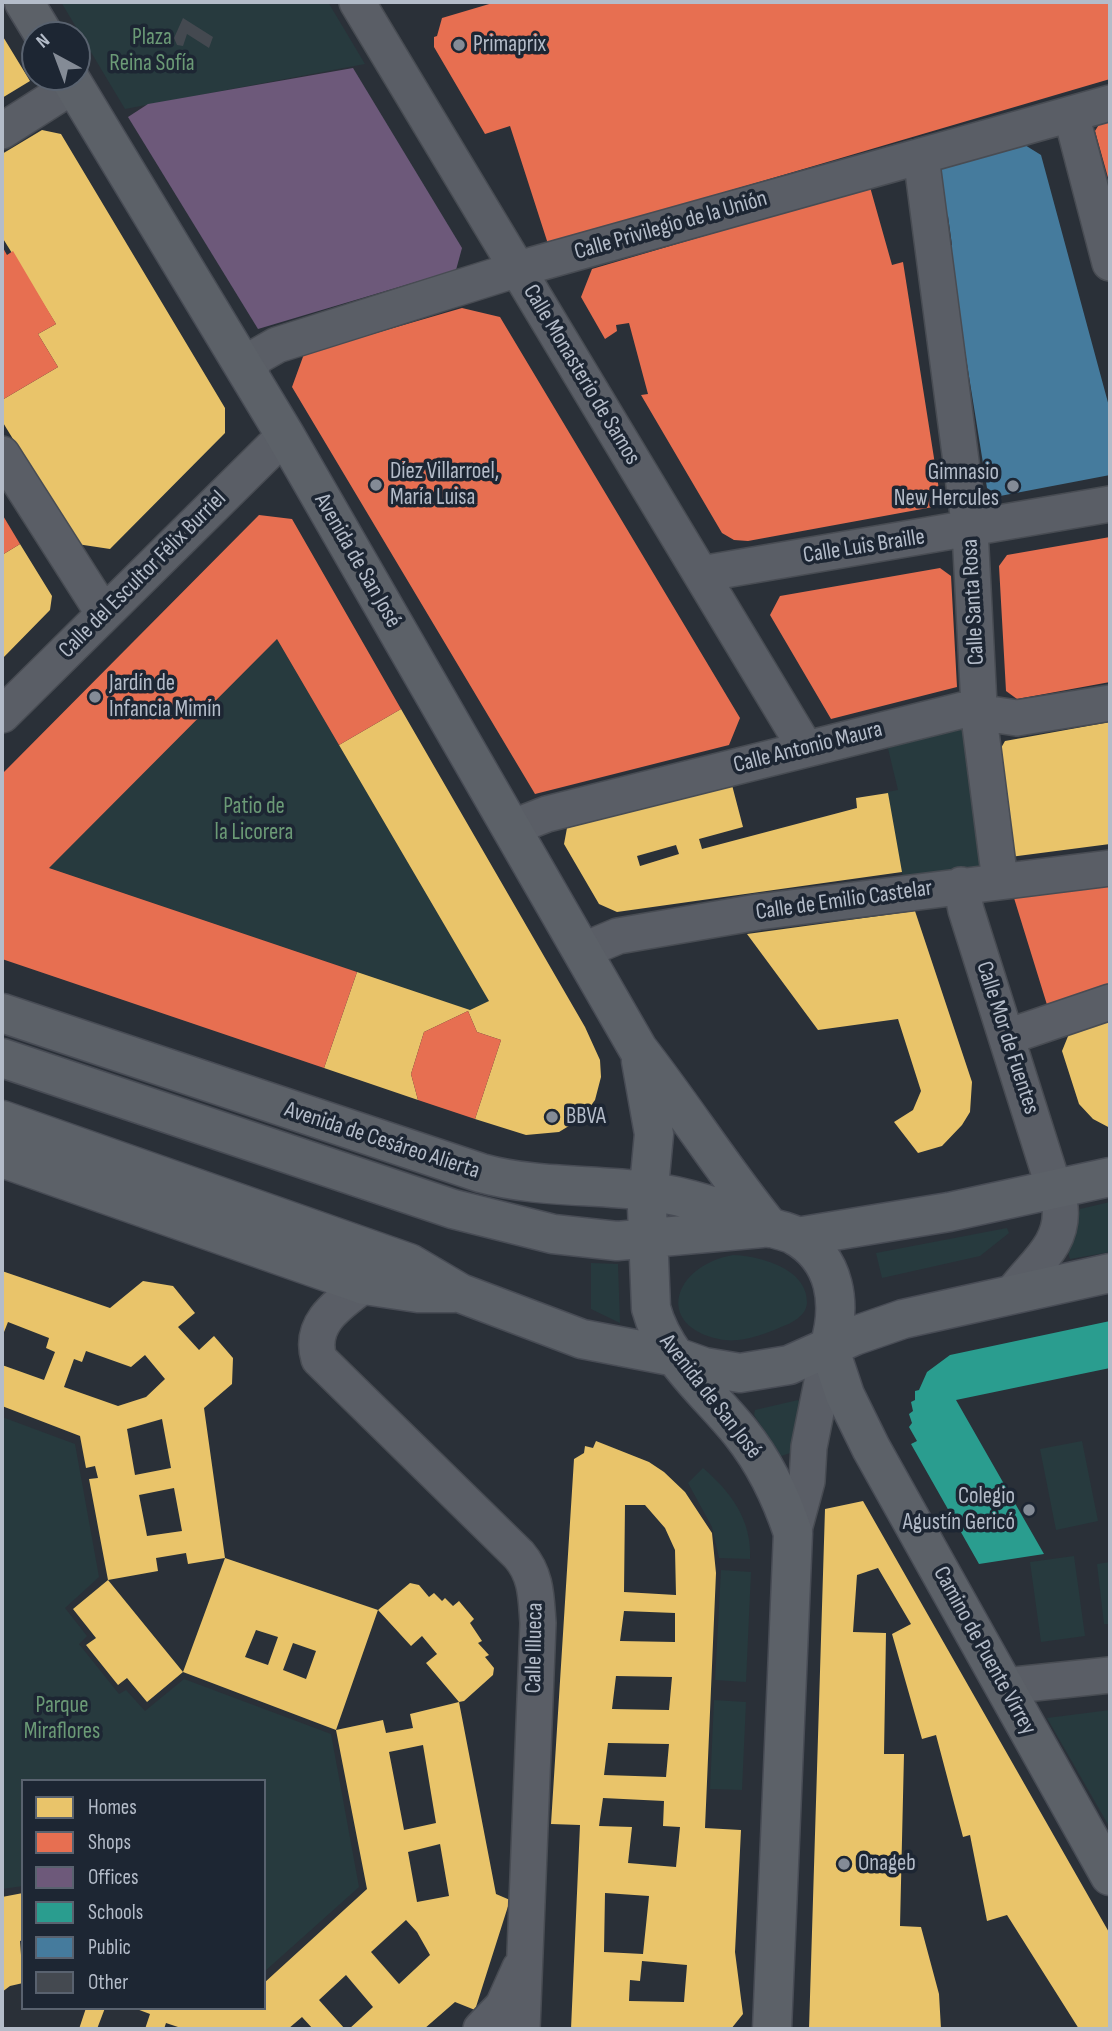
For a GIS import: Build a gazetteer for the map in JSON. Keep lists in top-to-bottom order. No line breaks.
{"streets":{"main road":["Avenida de San José","Avenida de Cesáreo Alierta","Camino de Puente Virrey"],"street":["Calle Privilegio de la Unión","Calle Monasterio de Samos","Calle Luis Braille","Calle del Escultor Félix Burriel","Calle Santa Rosa","Calle Antonio Maura","Calle de Emilio Castelar","Calle Mor de Fuentes","Calle Illueca"]},"crossings":[["Calle Privilegio de la Unión","Calle Monasterio de Samos"],["Calle Privilegio de la Unión","Avenida de San José"],["Calle Privilegio de la Unión","Calle Santa Rosa"],["Calle Monasterio de Samos","Calle Luis Braille"],["Calle Monasterio de Samos","Calle Antonio Maura"],["Calle Luis Braille","Calle Santa Rosa"],["Avenida de San José","Calle del Escultor Félix Burriel"],["Avenida de San José","Calle Antonio Maura"],["Avenida de San José","Calle de Emilio Castelar"],["Avenida de San José","Avenida de Cesáreo Alierta"],["Avenida de San José","Camino de Puente Virrey"],["Calle Santa Rosa","Calle Antonio Maura"],["Calle Santa Rosa","Calle de Emilio Castelar"],["Calle de Emilio Castelar","Calle Mor de Fuentes"],["Calle Mor de Fuentes","Avenida de Cesáreo Alierta"],["Avenida de Cesáreo Alierta","Camino de Puente Virrey"]],"parks":["Plaza Reina Sofía","Patio de la Licorera","Parque Miraflores"],"places":["Primaprix","Díez Villarroel, María Luisa","Gimnasio New Hercules","Jardín de Infancia Mimín","BBVA","Colegio Agustín Gericó","Onageb"],"legend":["Homes","Shops","Offices","Schools","Public","Other"],"north":"top left"}
